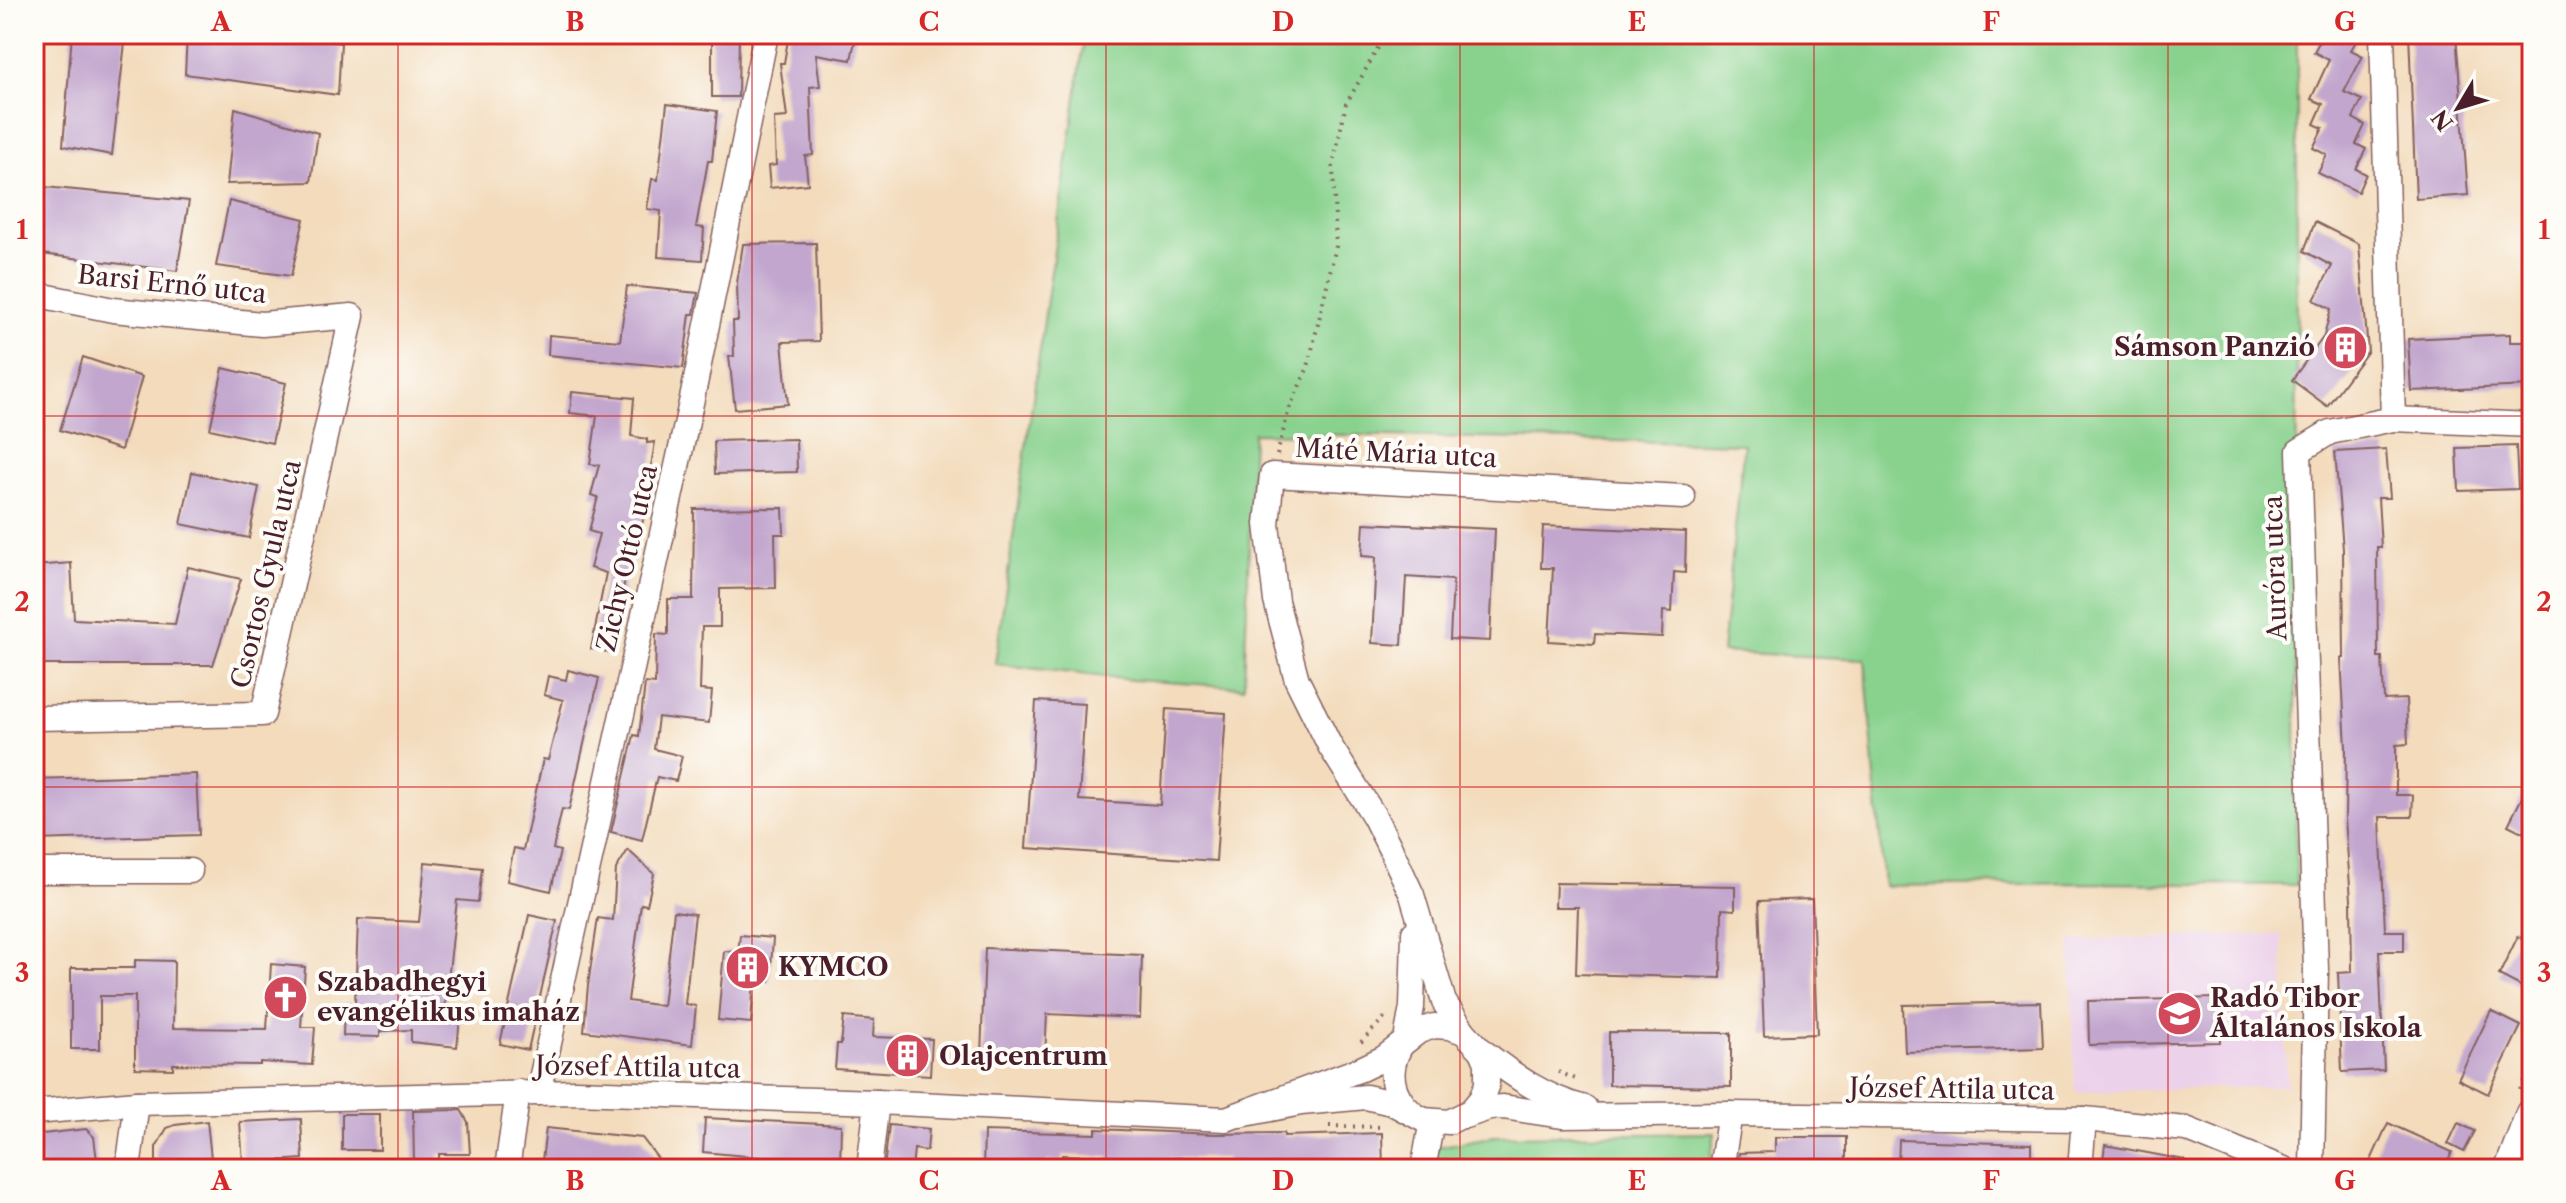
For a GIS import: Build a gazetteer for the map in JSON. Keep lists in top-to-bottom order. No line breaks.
{"streets":{"street":["Barsi Ernő utca","Máté Mária utca","Zichy Ottó utca","Auróra utca","Csortos Gyula utca","József Attila utca"]},"crossings":[["Barsi Ernő utca","Csortos Gyula utca"],["Máté Mária utca","József Attila utca"],["Zichy Ottó utca","József Attila utca"]],"places":{"building":["Sámson Panzió","KYMCO","Olajcentrum"],"church":["Szabadhegyi evangélikus imaház"],"school or university":["Radó Tibor Általános Iskola"]},"north":"bottom left","grid":{"columns":["A","B","C","D","E","F","G"],"rows":["1","2","3"]}}
